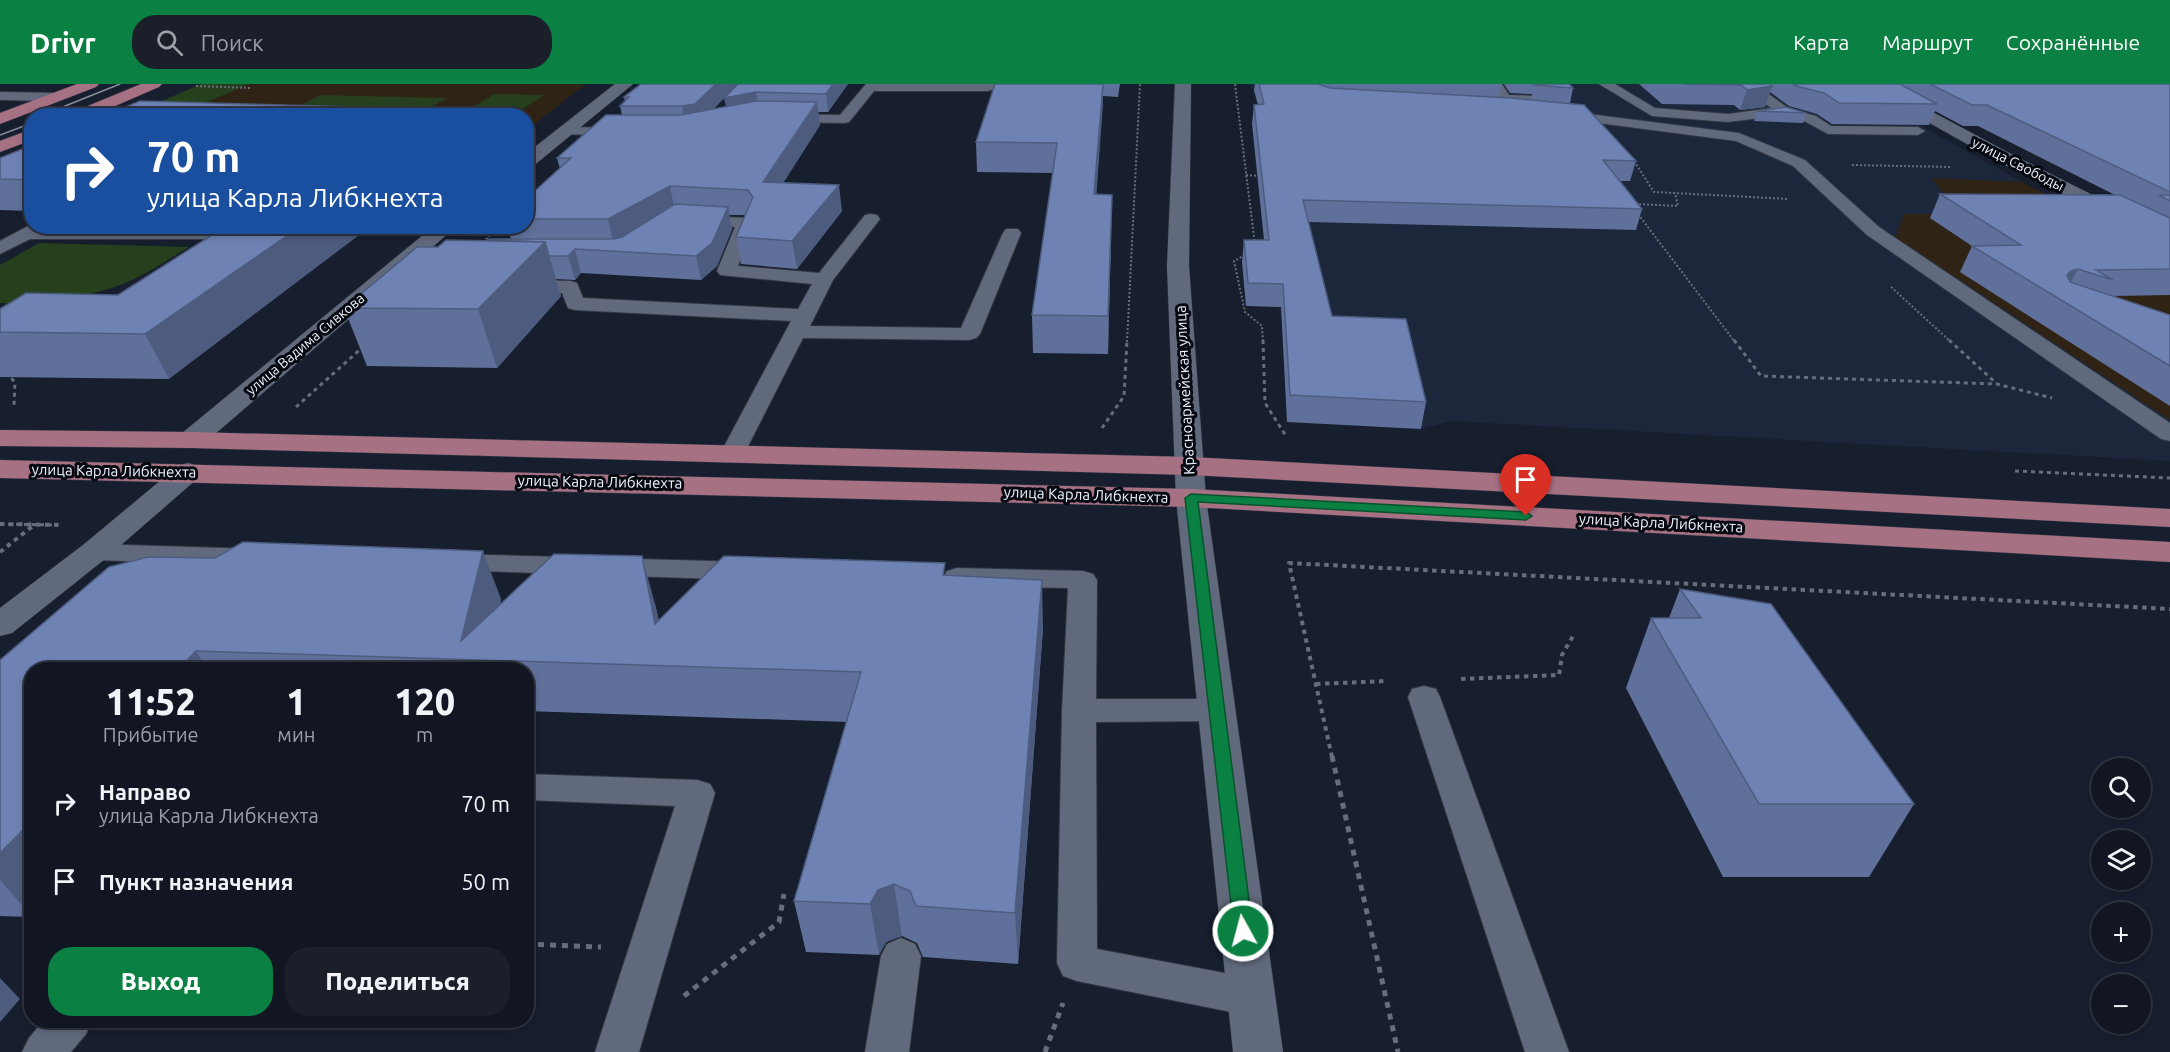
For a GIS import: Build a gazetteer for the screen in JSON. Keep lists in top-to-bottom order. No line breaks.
{"streets":{"main road":["улица Карла Либкнехта"],"street":["улица Свободы","улица Вадима Сивкова","Красноармейская улица"]},"crossings":[["улица Вадима Сивкова","улица Карла Либкнехта"],["Красноармейская улица","улица Карла Либкнехта"]],"page":{"header":"Drivr","search":"Поиск","nav":["Карта","Маршрут","Сохранённые"],"turn":["70 m","улица Карла Либкнехта"],"eta":["11:52","Прибытие","1","мин","120","m"],"map_buttons":["+","−"],"list":[{"name":"Направо","note":"улица Карла Либкнехта","value":"70 m"},{"name":"Пункт назначения","value":"50 m"}],"buttons":["Выход","Поделиться"]}}
